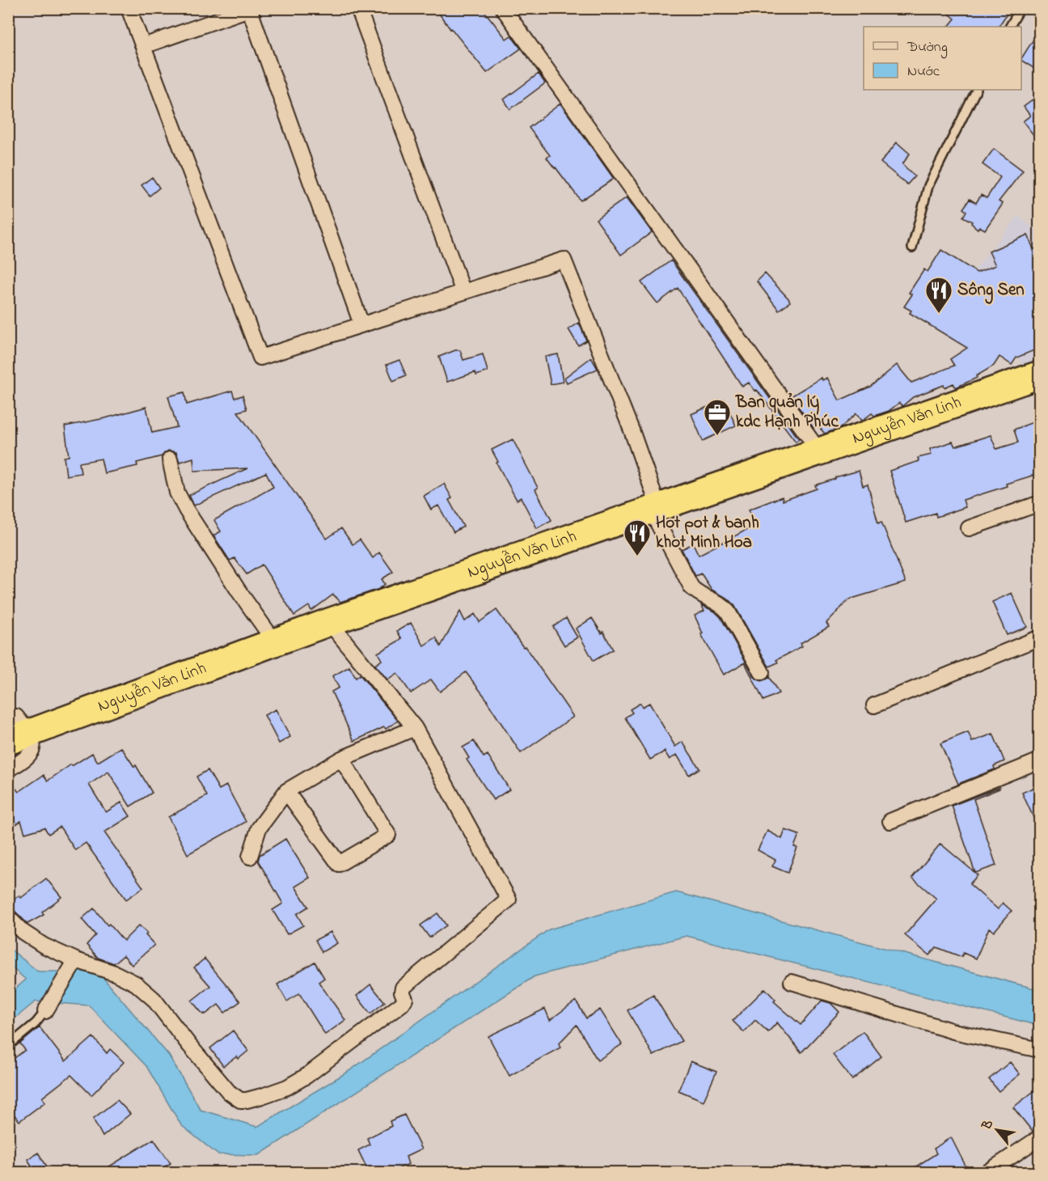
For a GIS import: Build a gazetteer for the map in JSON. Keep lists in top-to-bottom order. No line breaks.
{"streets":{"highway":["Nguyễn Văn Linh"]},"places":{"restaurant":["Sông Sen","Hot pot & banh khot Minh Hoa"],"office":["Ban quản lý kdc Hạnh Phúc"]},"legend":["Đường","Nước"],"north":"top left"}
